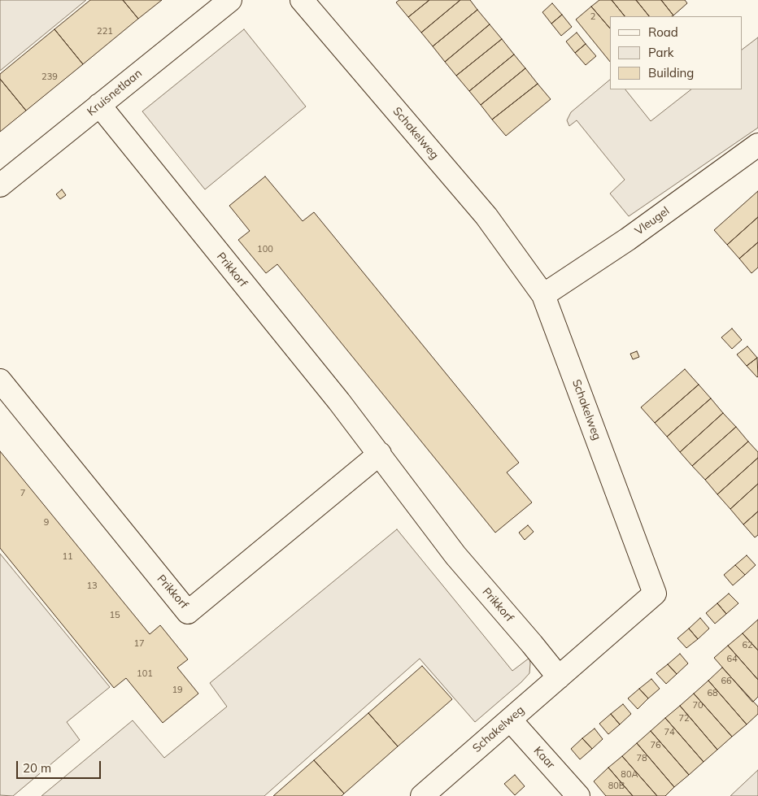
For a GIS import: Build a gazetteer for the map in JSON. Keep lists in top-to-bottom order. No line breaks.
{"streets":{"street":["Kruisnetlaan","Schakelweg","Vleugel","Prikkorf","Kaar"]},"crossings":[["Kruisnetlaan","Prikkorf"],["Schakelweg","Vleugel"],["Schakelweg","Prikkorf"],["Schakelweg","Kaar"]],"house_numbers":["2","221","239","100","7","9","11","13","15","17","62","64","101","66","19","68","70","72","74","76","78","80A","80B"],"legend":["Road","Park","Building"],"scale_bar":"20 m"}
